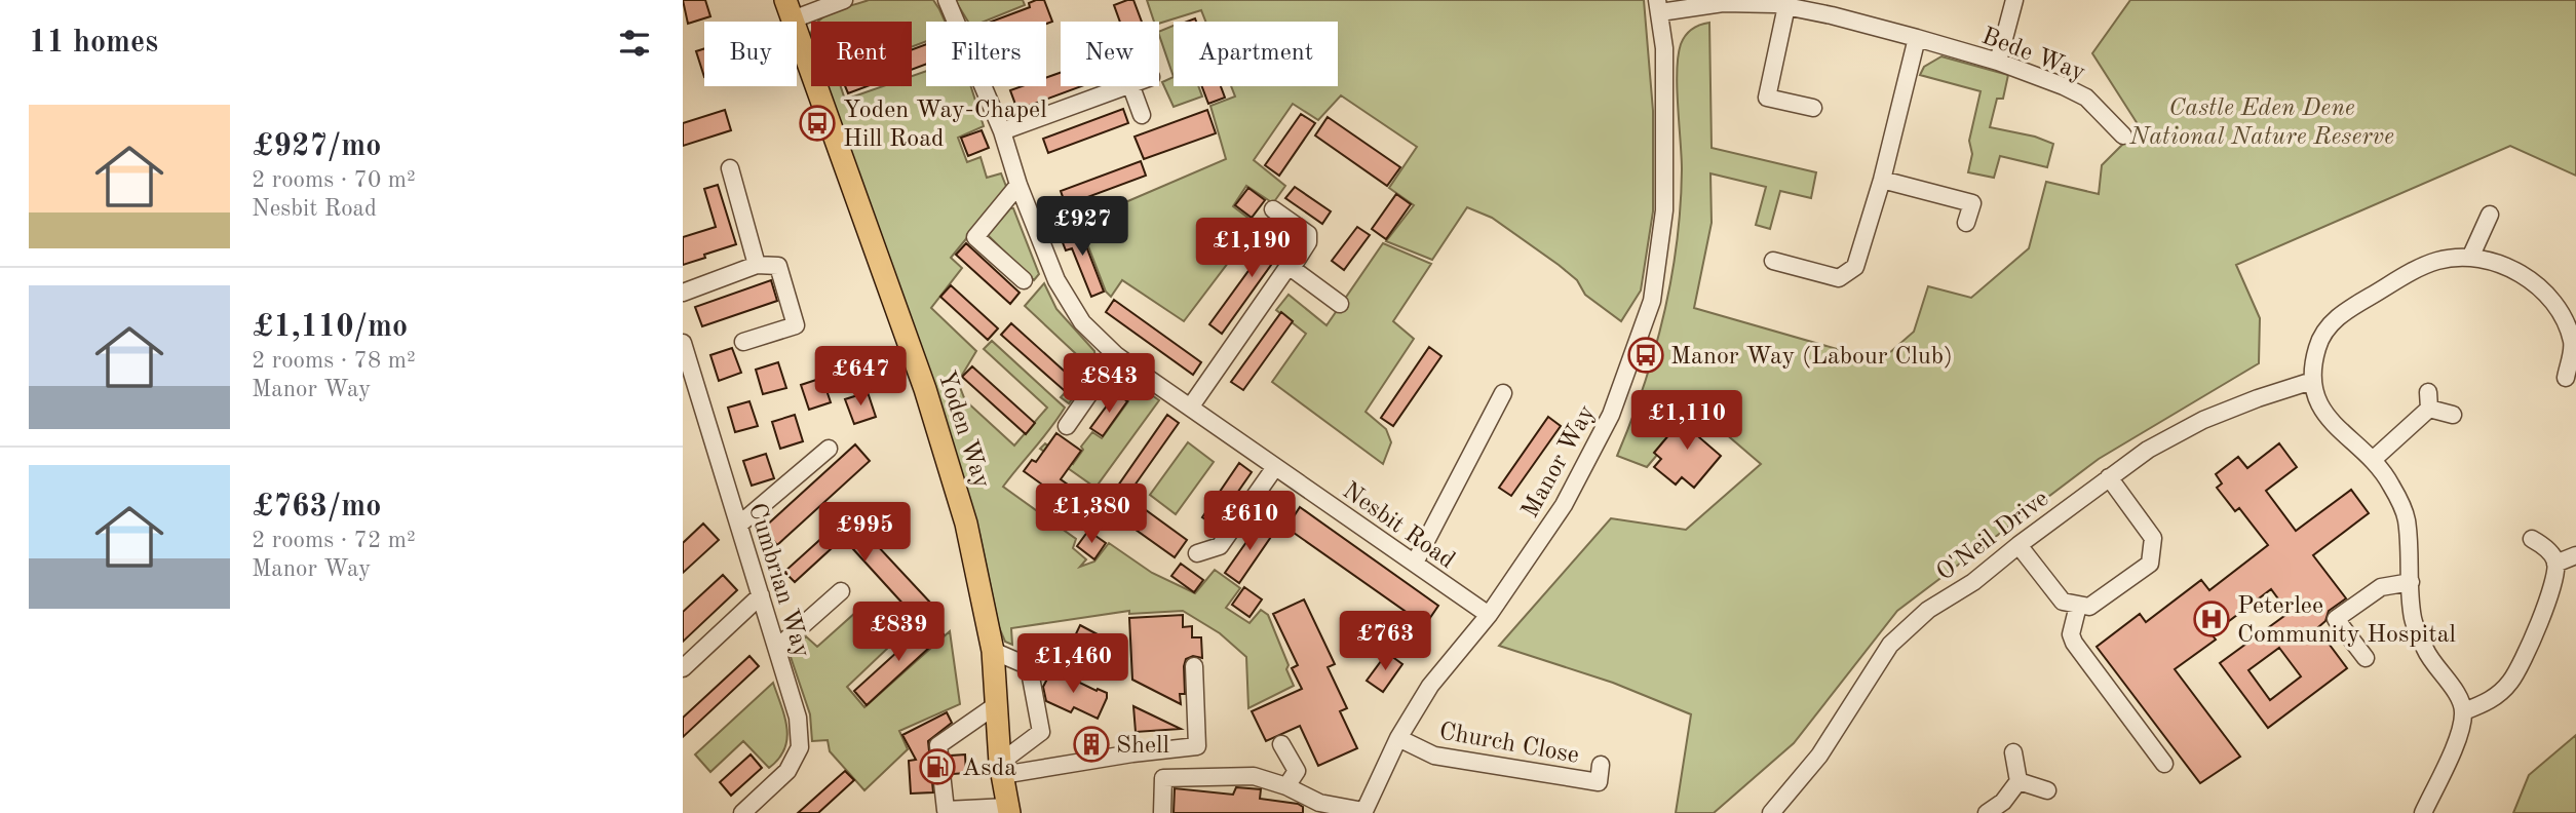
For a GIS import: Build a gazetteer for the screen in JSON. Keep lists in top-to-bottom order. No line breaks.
{"streets":{"main road":["Yoden Way"],"street":["Bede Way","Manor Way","Nesbit Road","O'Neil Drive","Cumbrian Way","Church Close"]},"crossings":[["Bede Way","Manor Way"],["Manor Way","Nesbit Road"],["Manor Way","Church Close"]],"parks":["Castle Eden Dene National Nature Reserve"],"places":{"bus stop":["Yoden Way-Chapel Hill Road","Manor Way (Labour Club)"],"hospital":["Peterlee Community Hospital"],"building":["Shell"],"fuel station":["Asda"]},"page":{"heading":"11 homes","chip":["Buy","Rent","Filters","New","Apartment"],"list":[{"name":"£927/mo","note":"2 rooms · 70 m² · Nesbit Road"},{"name":"£1,110/mo","note":"2 rooms · 78 m² · Manor Way"},{"name":"£763/mo","note":"2 rooms · 72 m² · Manor Way"}],"price":["£927","£1,190","£647","£843","£1,110","£1,380","£610","£995","£839","£763","£1,460"]}}
